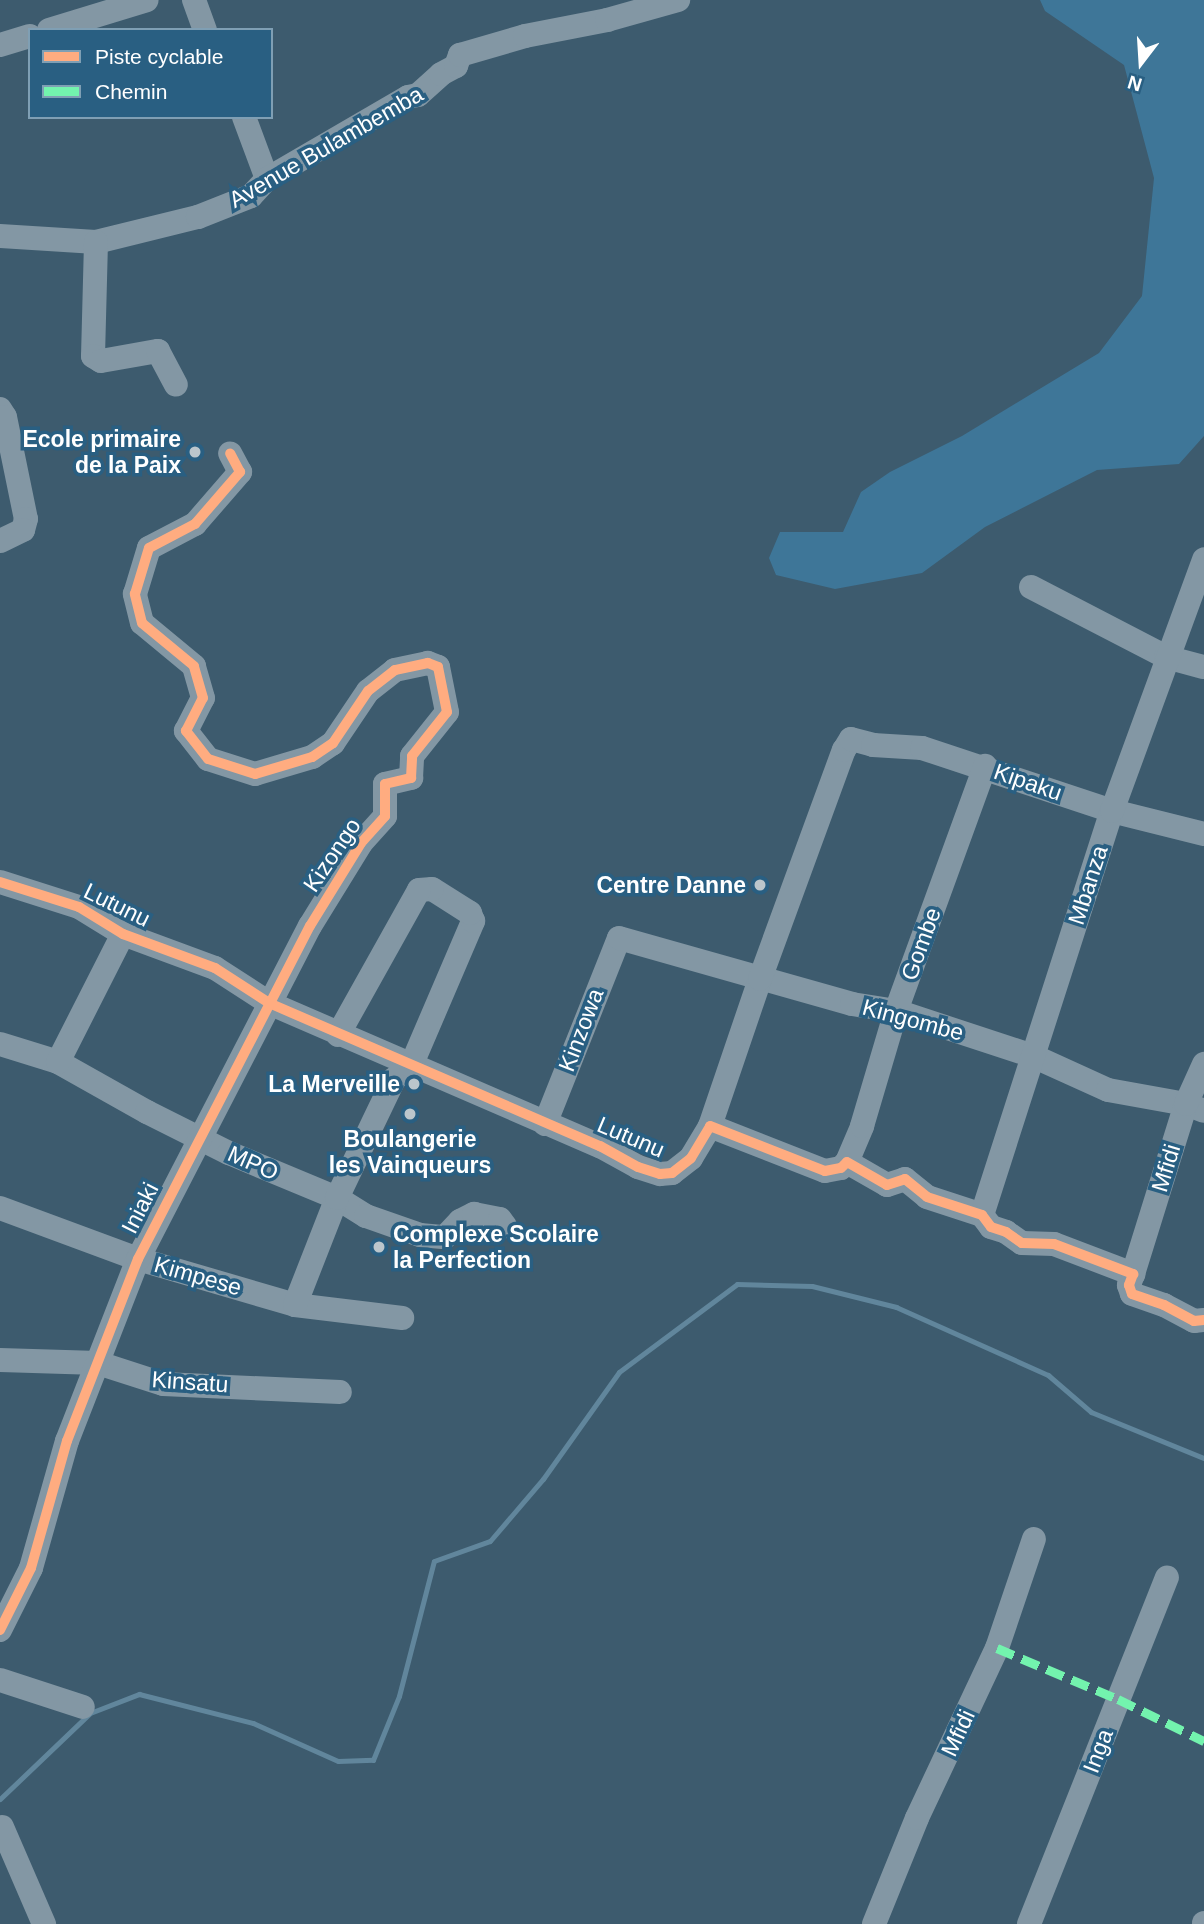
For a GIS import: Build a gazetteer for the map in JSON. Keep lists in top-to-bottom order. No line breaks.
{"streets":{"street":["Avenue Bulambemba","Kipaku","Kizongo","Mbanza","Lutunu","Gombe","Kingombe","Kinzowa","MPO","Mfidi","Iniaki","Kimpese","Kinsatu","Inga"]},"crossings":[["Kipaku","Mbanza"],["Kipaku","Lutunu"],["Kipaku","Gombe"],["Kizongo","Lutunu"],["Kizongo","Iniaki"],["Mbanza","Kingombe"],["Lutunu","Kingombe"],["Lutunu","Kinzowa"],["Lutunu","Iniaki"],["Gombe","Kingombe"],["Kingombe","Kinzowa"],["Kingombe","Mfidi"],["MPO","Iniaki"],["Iniaki","Kimpese"],["Iniaki","Kinsatu"]],"places":["Ecole primaire de la Paix","Centre Danne","La Merveille","Boulangerie les Vainqueurs","Complexe Scolaire la Perfection"],"legend":["Piste cyclable","Chemin"],"north":"bottom"}
